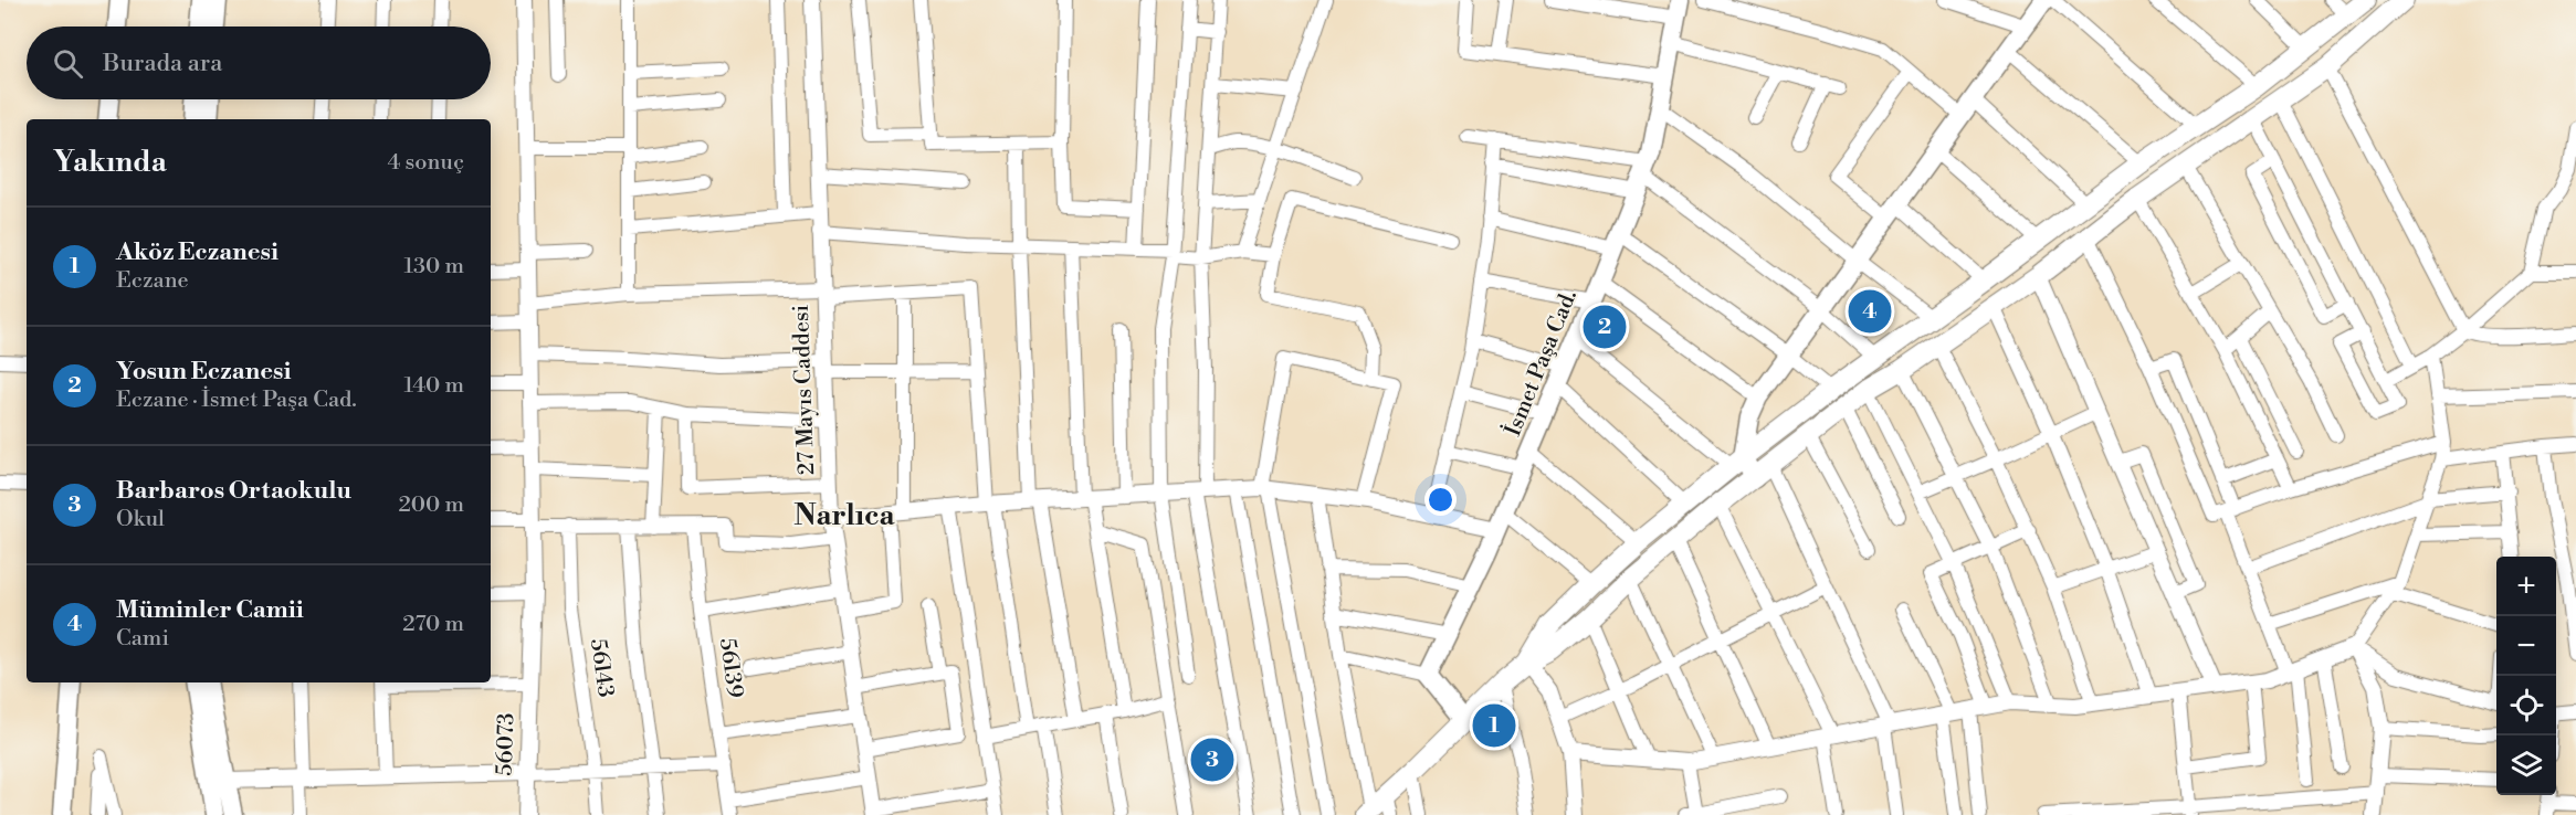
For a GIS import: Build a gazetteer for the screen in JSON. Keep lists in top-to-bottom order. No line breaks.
{"streets":{"main road":["İsmet Paşa Cad."],"street":["27 Mayıs Caddesi","56143","56139","56073"]},"districts":["Narlıca"],"page":{"search":"Burada ara","heading":["Yakında","4 sonuç"],"list":[{"mark":"1","name":"Aköz Eczanesi","note":"Eczane","value":"130 m"},{"mark":"2","name":"Yosun Eczanesi","note":"Eczane · İsmet Paşa Cad.","value":"140 m"},{"mark":"3","name":"Barbaros Ortaokulu","note":"Okul","value":"200 m"},{"mark":"4","name":"Müminler Camii","note":"Cami","value":"270 m"}],"pins":["4","2","1","3"],"map_buttons":["+","−"]}}
